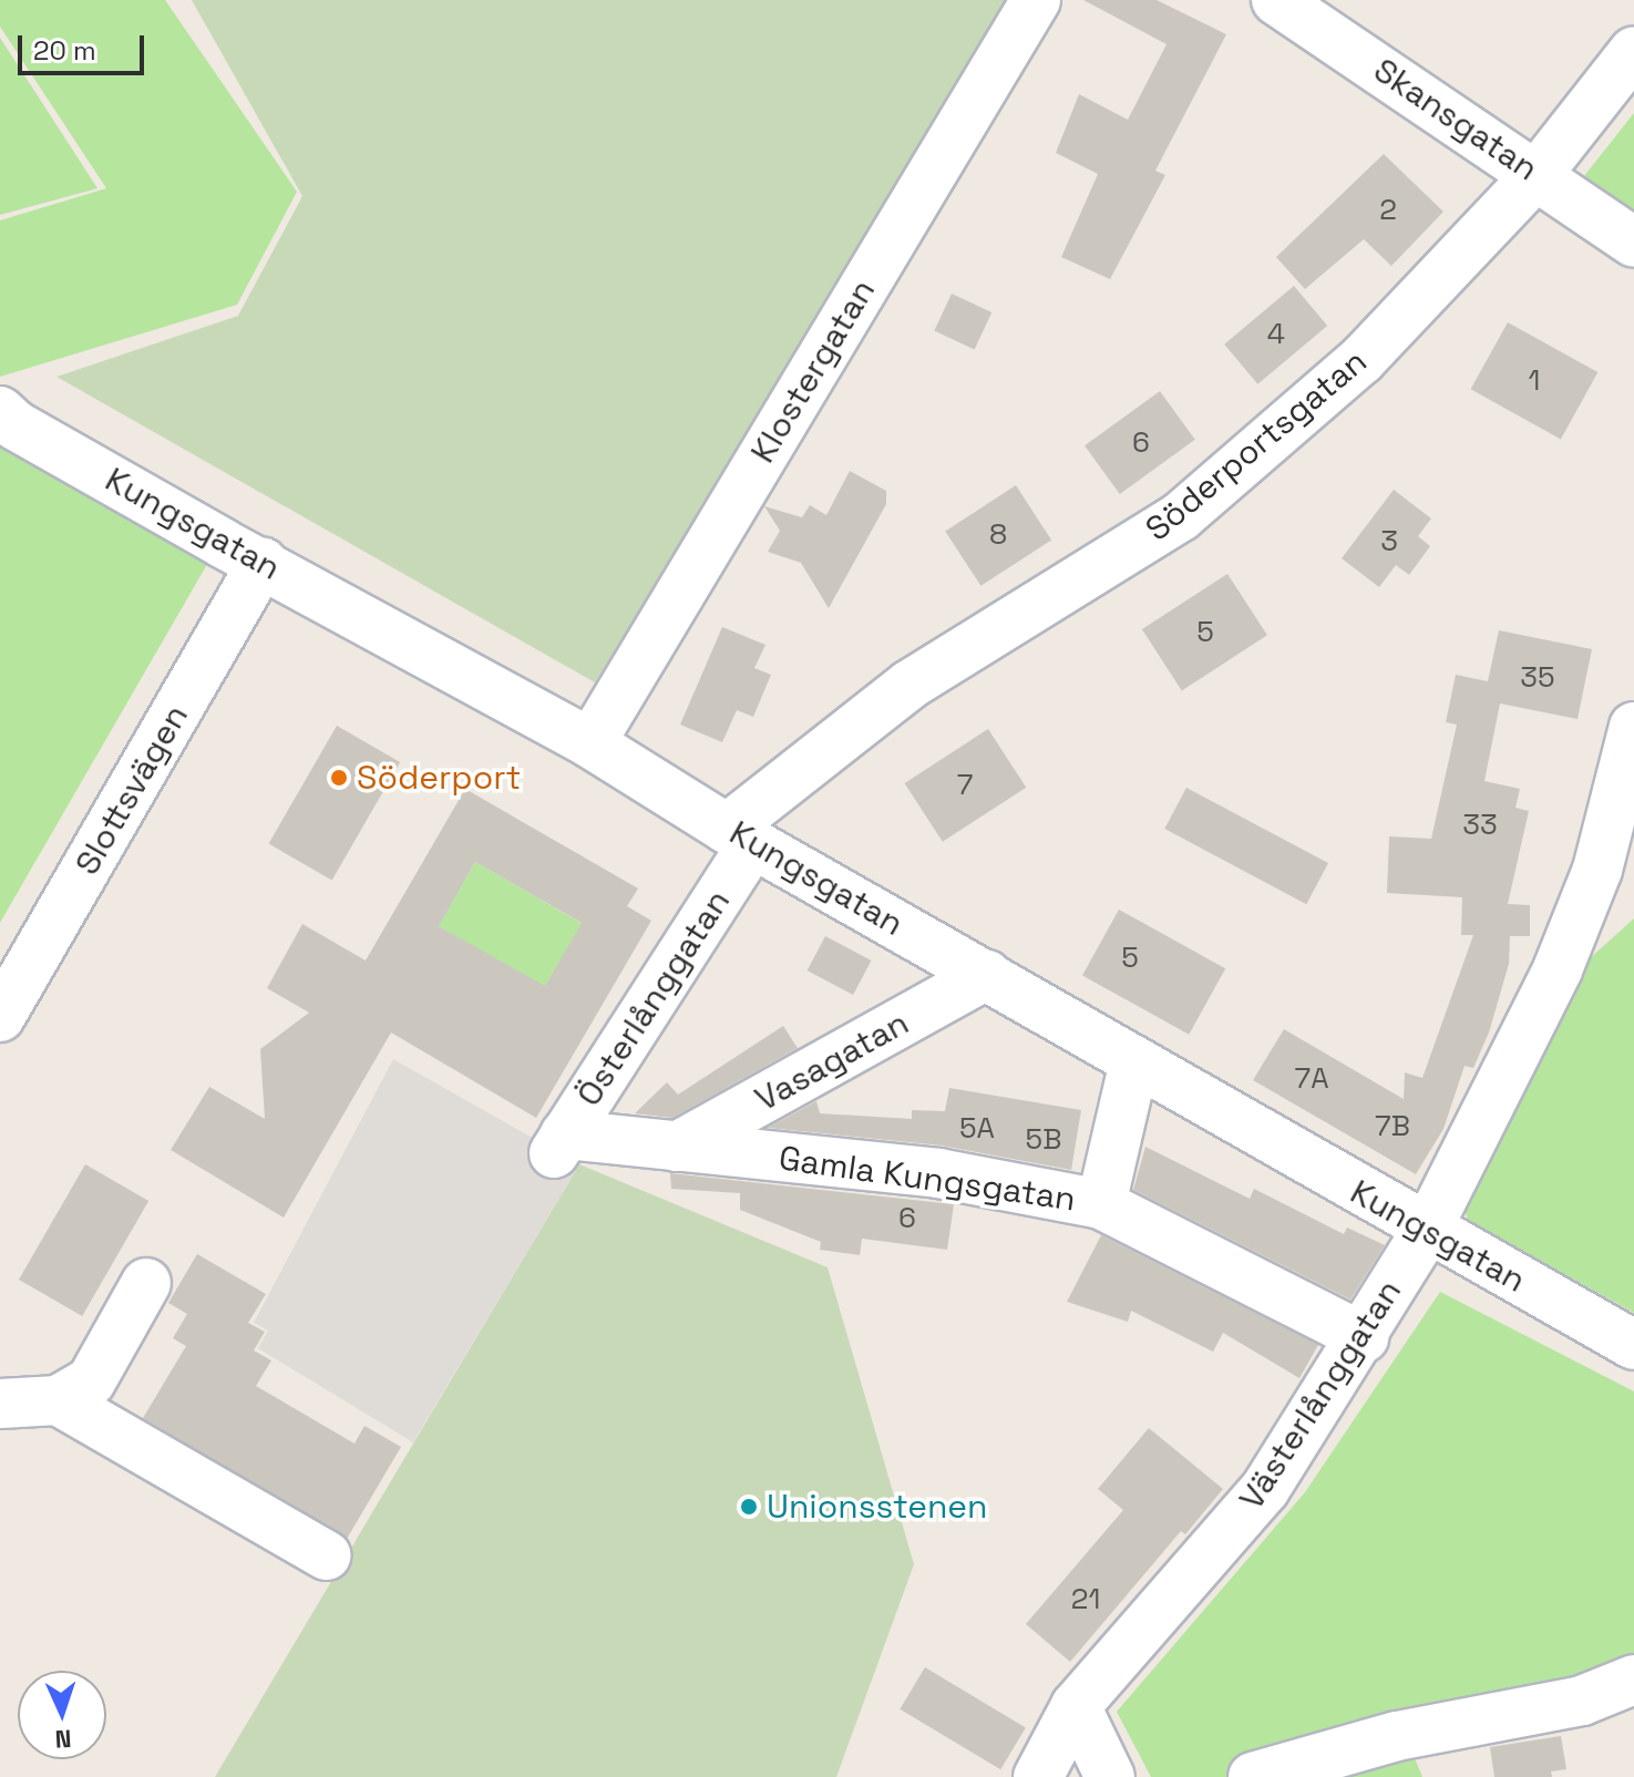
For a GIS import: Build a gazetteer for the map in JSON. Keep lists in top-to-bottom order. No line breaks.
{"streets":{"street":["Skansgatan","Klostergatan","Söderportsgatan","Kungsgatan","Slottsvägen","Österlånggatan","Vasagatan","Gamla Kungsgatan","Västerlånggatan"]},"crossings":[["Skansgatan","Söderportsgatan"],["Klostergatan","Kungsgatan"],["Söderportsgatan","Kungsgatan"],["Söderportsgatan","Österlånggatan"],["Kungsgatan","Slottsvägen"],["Kungsgatan","Österlånggatan"],["Kungsgatan","Vasagatan"],["Kungsgatan","Västerlånggatan"],["Österlånggatan","Gamla Kungsgatan"],["Vasagatan","Gamla Kungsgatan"],["Gamla Kungsgatan","Västerlånggatan"]],"places":["Söderport","Unionsstenen"],"house_numbers":["2","4","1","6","8","3","5","35","7","33","5","7A","7B","5A","5B","6","21"],"scale_bar":"20 m","north":"bottom"}
